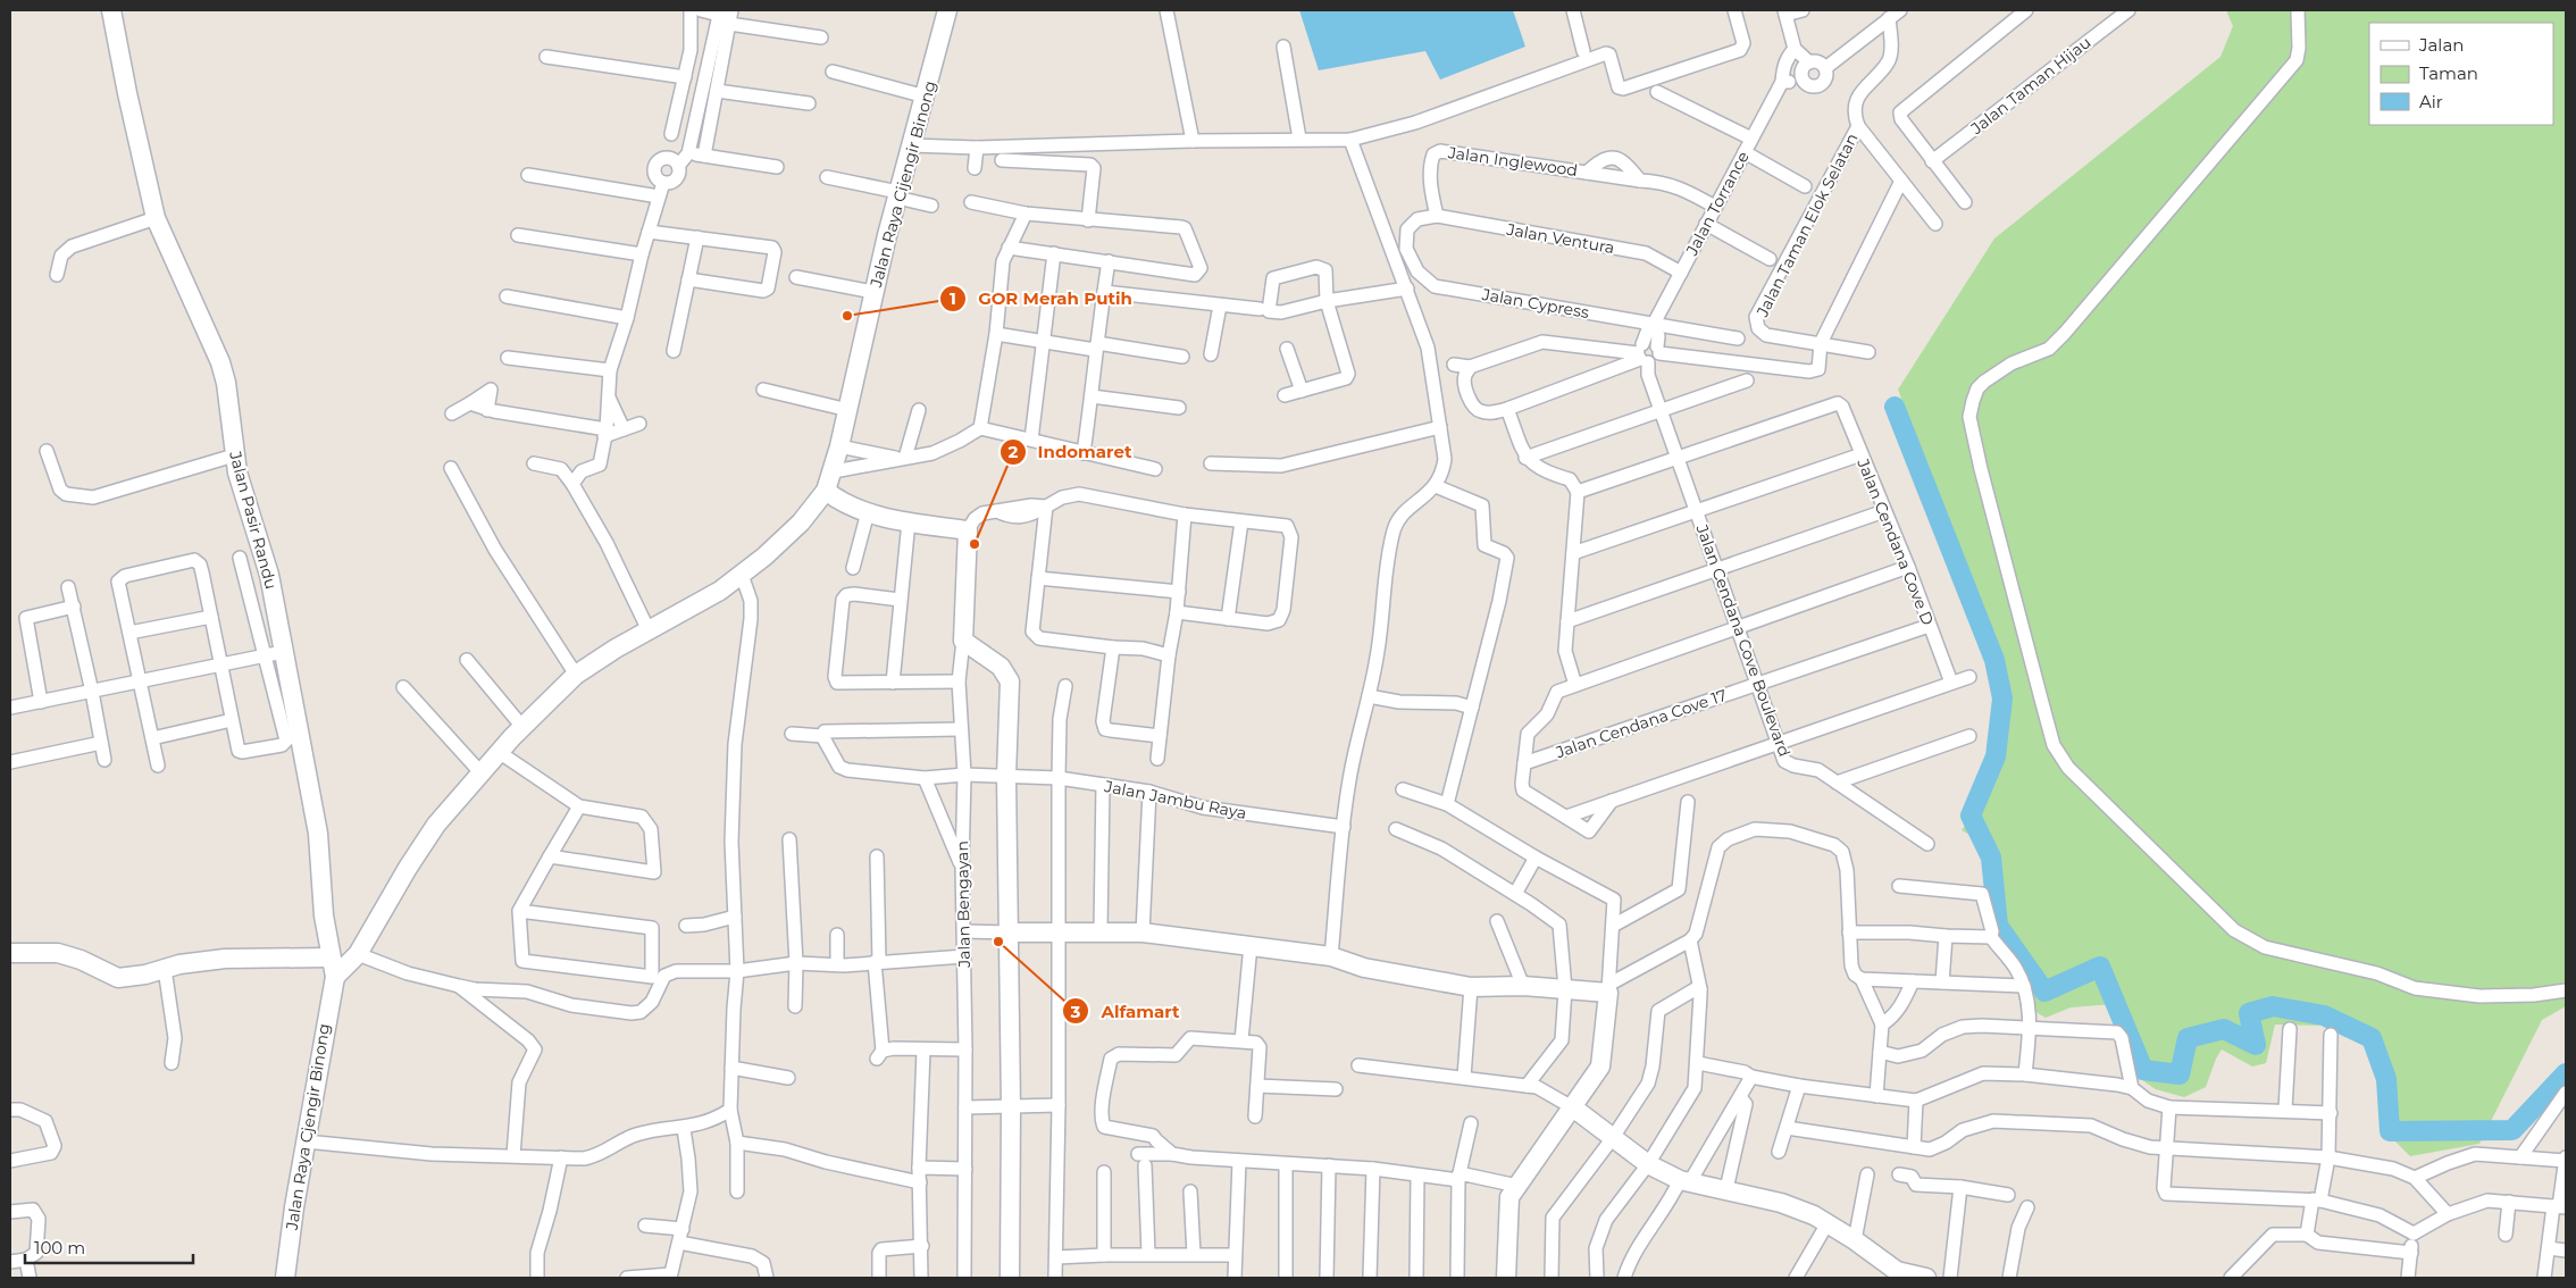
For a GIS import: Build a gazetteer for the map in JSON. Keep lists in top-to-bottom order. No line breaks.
{"streets":{"street":["Jalan Taman Hijau","Jalan Inglewood","Jalan Raya Cijengir Binong","Jalan Torrance","Jalan Taman Elok Selatan","Jalan Ventura","Jalan Cypress","Jalan Pasir Randu","Jalan Cendana Cove D","Jalan Cendana Cove Boulevard","Jalan Cendana Cove 17","Jalan Jambu Raya","Jalan Bengayan","Jalan Raya Cjengir Binong"]},"crossings":[["Jalan Inglewood","Jalan Torrance"],["Jalan Inglewood","Jalan Ventura"],["Jalan Inglewood","Jalan Cypress"],["Jalan Raya Cijengir Binong","Jalan Pasir Randu"],["Jalan Raya Cijengir Binong","Jalan Raya Cjengir Binong"],["Jalan Torrance","Jalan Ventura"],["Jalan Torrance","Jalan Cypress"],["Jalan Torrance","Jalan Cendana Cove Boulevard"],["Jalan Ventura","Jalan Cypress"],["Jalan Pasir Randu","Jalan Raya Cjengir Binong"],["Jalan Cendana Cove D","Jalan Cendana Cove Boulevard"],["Jalan Cendana Cove D","Jalan Cendana Cove 17"],["Jalan Cendana Cove Boulevard","Jalan Cendana Cove 17"],["Jalan Jambu Raya","Jalan Bengayan"]],"places":["GOR Merah Putih","Indomaret","Alfamart"],"legend":["Jalan","Taman","Air"],"scale_bar":"100 m"}
